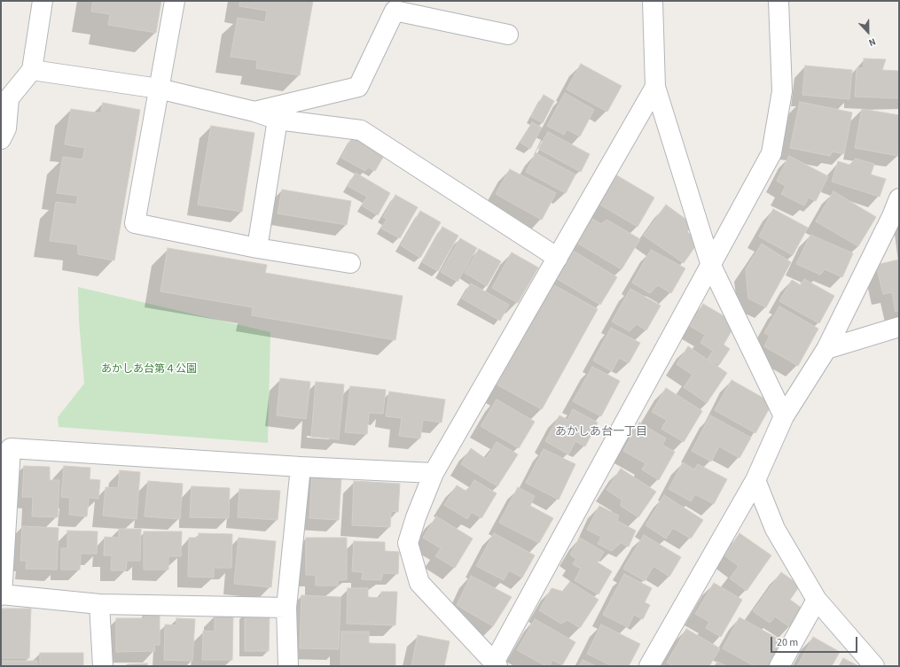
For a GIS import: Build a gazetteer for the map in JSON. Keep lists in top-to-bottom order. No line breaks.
{"districts":["あかしあ台一丁目"],"parks":["あかしあ台第４公園"],"scale_bar":"20 m","north":"bottom"}
